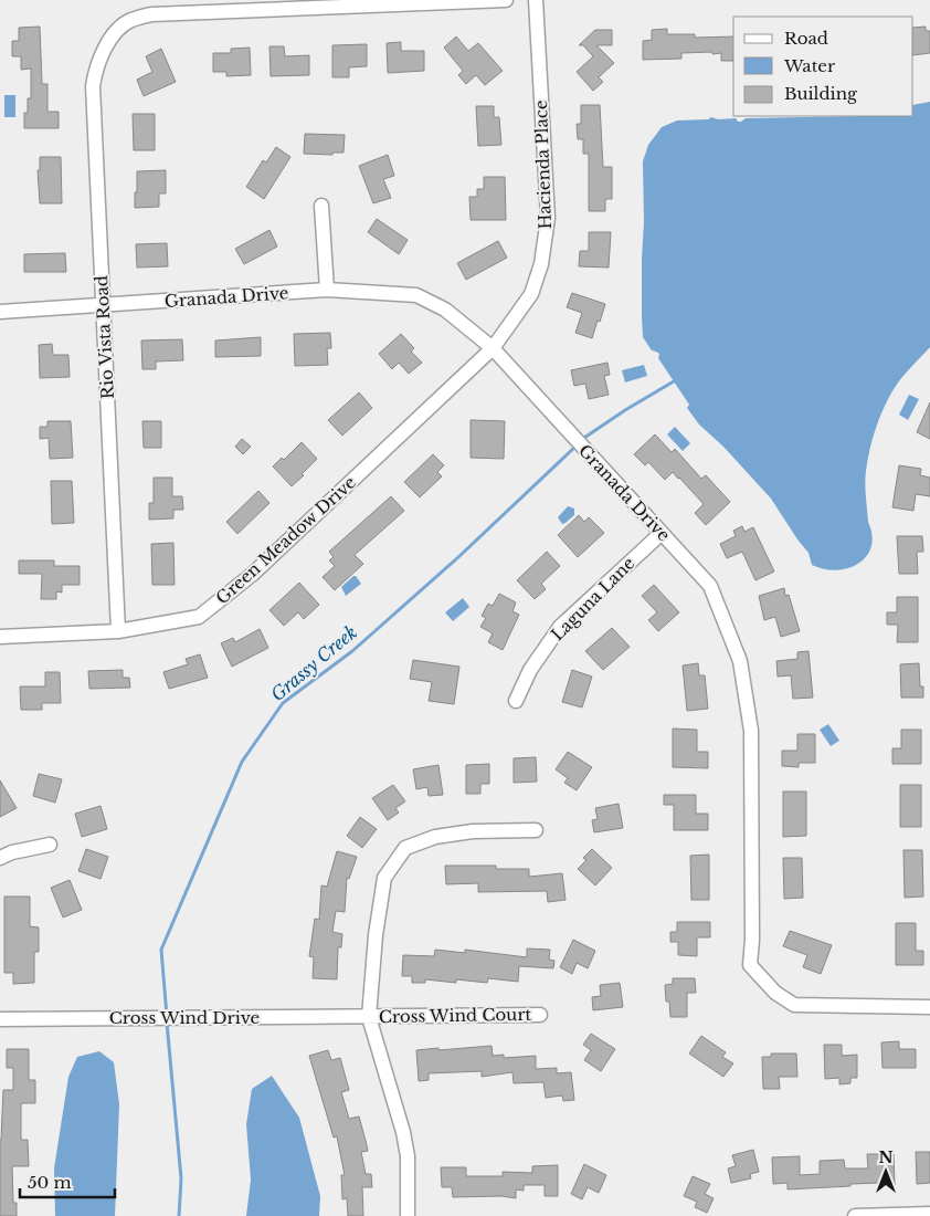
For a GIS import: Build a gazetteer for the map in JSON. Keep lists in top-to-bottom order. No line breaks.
{"streets":{"street":["Hacienda Place","Granada Drive","Rio Vista Road","Green Meadow Drive","Laguna Lane","Cross Wind Court","Cross Wind Drive"]},"crossings":[["Hacienda Place","Granada Drive"],["Hacienda Place","Green Meadow Drive"],["Granada Drive","Rio Vista Road"],["Granada Drive","Green Meadow Drive"],["Granada Drive","Laguna Lane"],["Rio Vista Road","Green Meadow Drive"],["Cross Wind Court","Cross Wind Drive"]],"water":["Grassy Creek"],"legend":["Road","Water","Building"],"scale_bar":"50 m","north":"top"}
